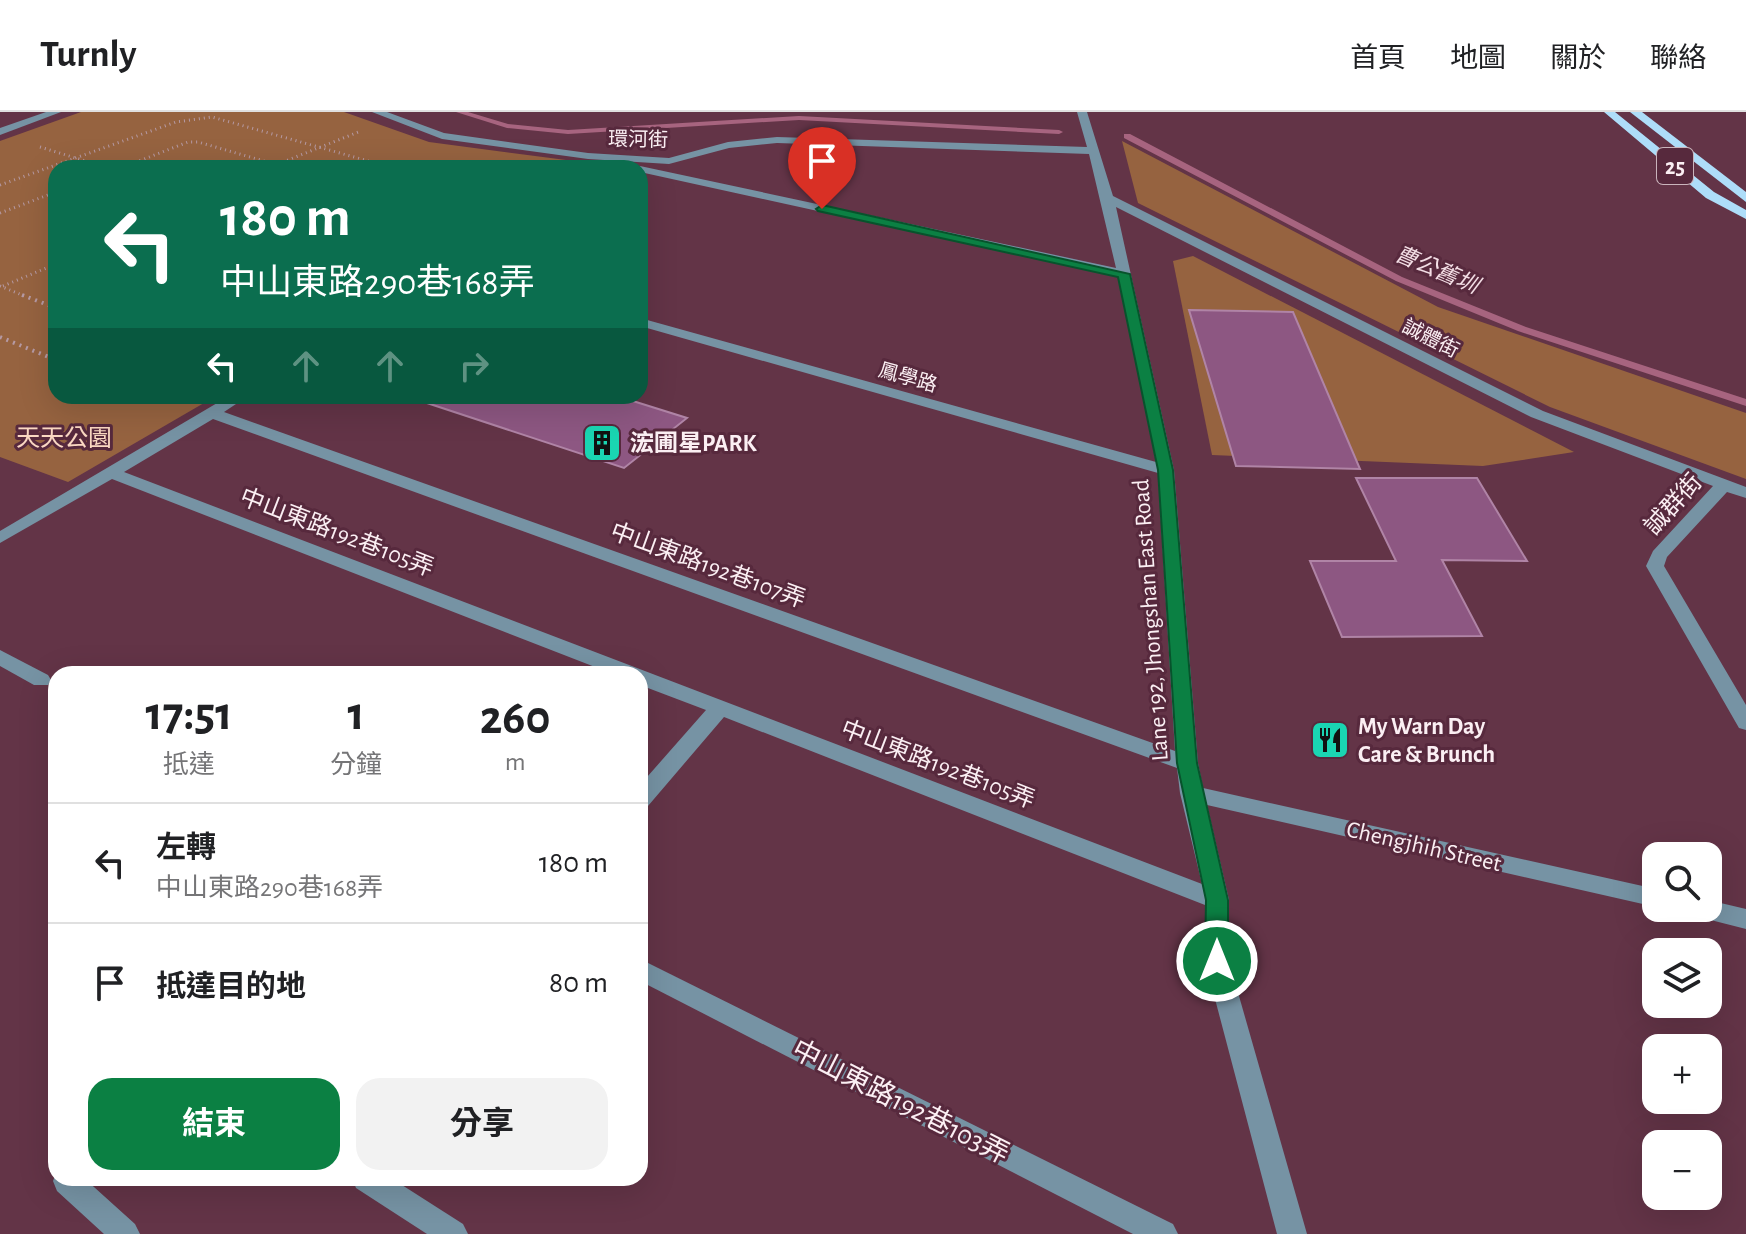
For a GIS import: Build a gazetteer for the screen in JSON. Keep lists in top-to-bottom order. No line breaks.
{"streets":{"main road":["25"],"street":["環河街","誠體街","鳳學路","誠群街","中山東路192巷105弄","中山東路192巷107弄","Lane 192, Jhongshan East Road","Chengjhih Street","中山東路192巷103弄"]},"crossings":[["環河街","Lane 192, Jhongshan East Road"],["誠體街","誠群街"],["誠體街","Lane 192, Jhongshan East Road"],["鳳學路","Lane 192, Jhongshan East Road"],["中山東路192巷105弄","Lane 192, Jhongshan East Road"],["中山東路192巷107弄","Lane 192, Jhongshan East Road"],["Lane 192, Jhongshan East Road","Chengjhih Street"]],"water":["曹公舊圳"],"parks":["天天公園"],"places":{"building":["浤圃星PARK"],"restaurant":["My Warn Day Care & Brunch"]},"page":{"header":"Turnly","nav":["首頁","地圖","關於","聯絡"],"turn":["180 m","中山東路290巷168弄"],"eta":["17:51","抵達","1","分鐘","260","m"],"list":[{"name":"左轉","note":"中山東路290巷168弄","value":"180 m"},{"name":"抵達目的地","value":"80 m"}],"map_buttons":["+","−"],"buttons":["結束","分享"]}}
